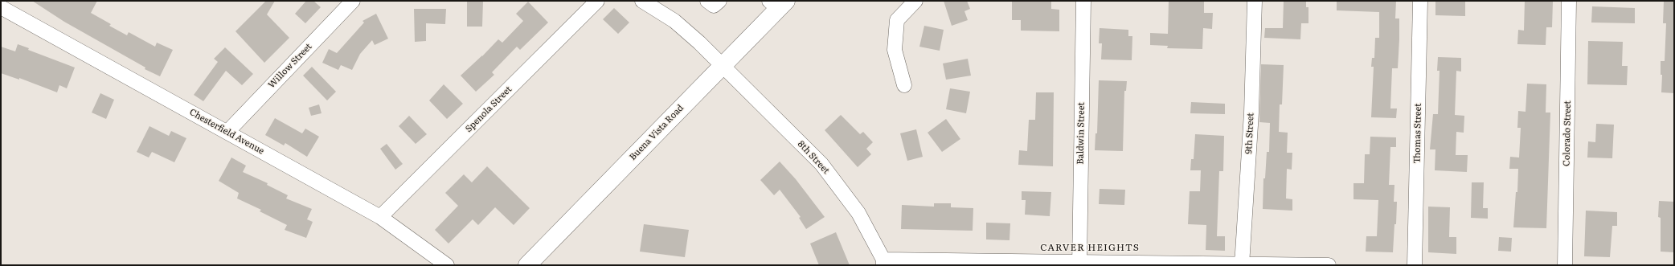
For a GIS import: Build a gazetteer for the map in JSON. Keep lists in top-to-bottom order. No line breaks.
{"streets":{"main road":["Buena Vista Road"],"street":["Willow Street","Spenola Street","Chesterfield Avenue","Baldwin Street","9th Street","Thomas Street","Colorado Street","8th Street"]},"crossings":[["Willow Street","Chesterfield Avenue"],["Spenola Street","Chesterfield Avenue"],["Buena Vista Road","8th Street"]],"districts":["CARVER HEIGHTS"]}
